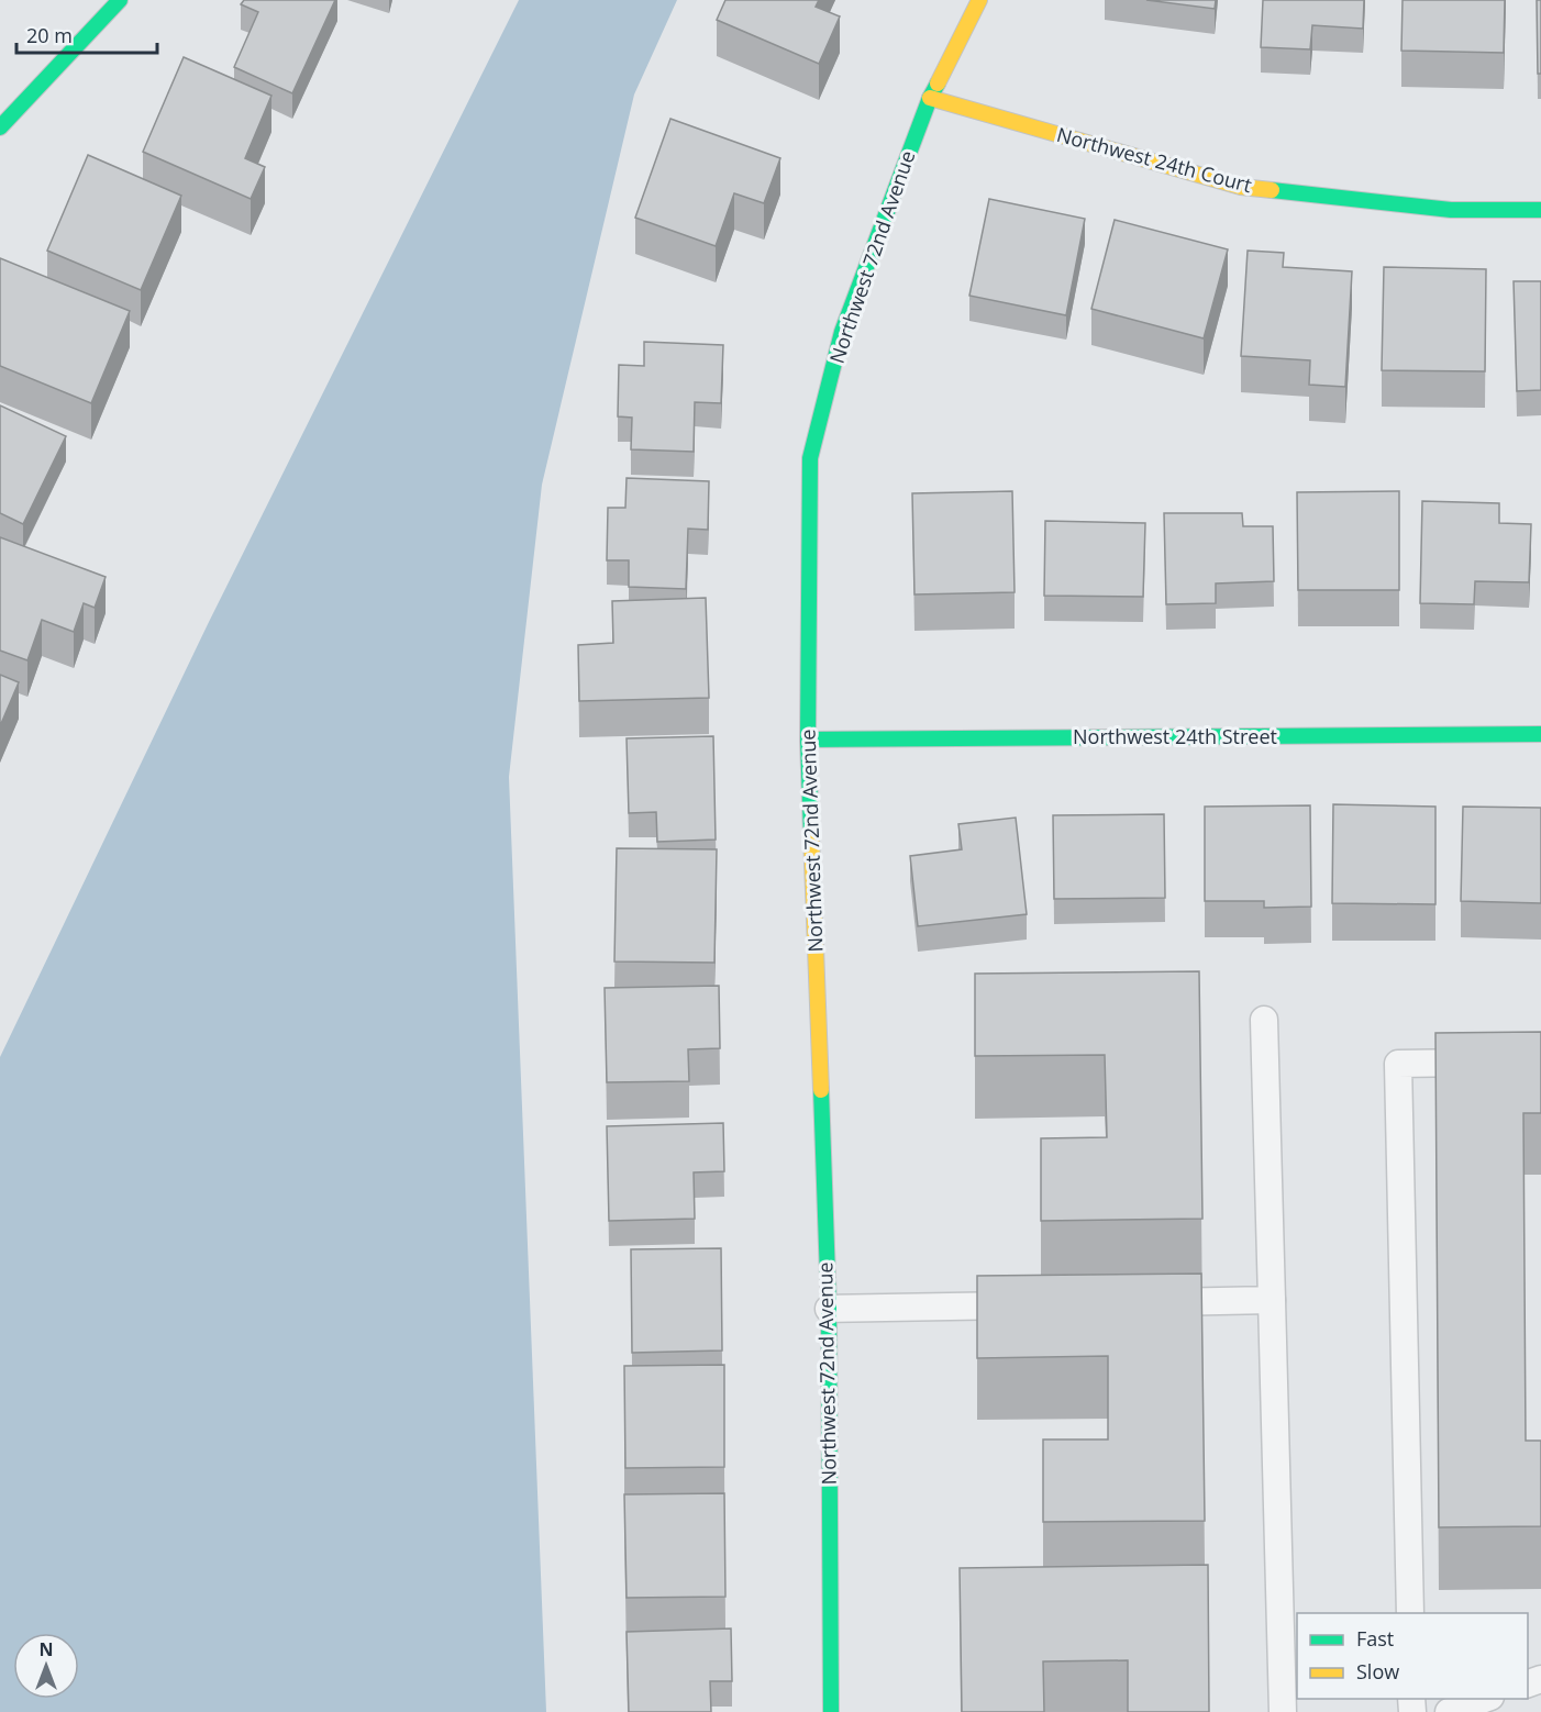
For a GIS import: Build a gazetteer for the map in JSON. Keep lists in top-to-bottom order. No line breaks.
{"streets":{"street":["Northwest 24th Court","Northwest 72nd Avenue","Northwest 24th Street"]},"crossings":[["Northwest 24th Court","Northwest 72nd Avenue"],["Northwest 72nd Avenue","Northwest 24th Street"]],"legend":["Fast","Slow"],"scale_bar":"20 m","north":"top"}
